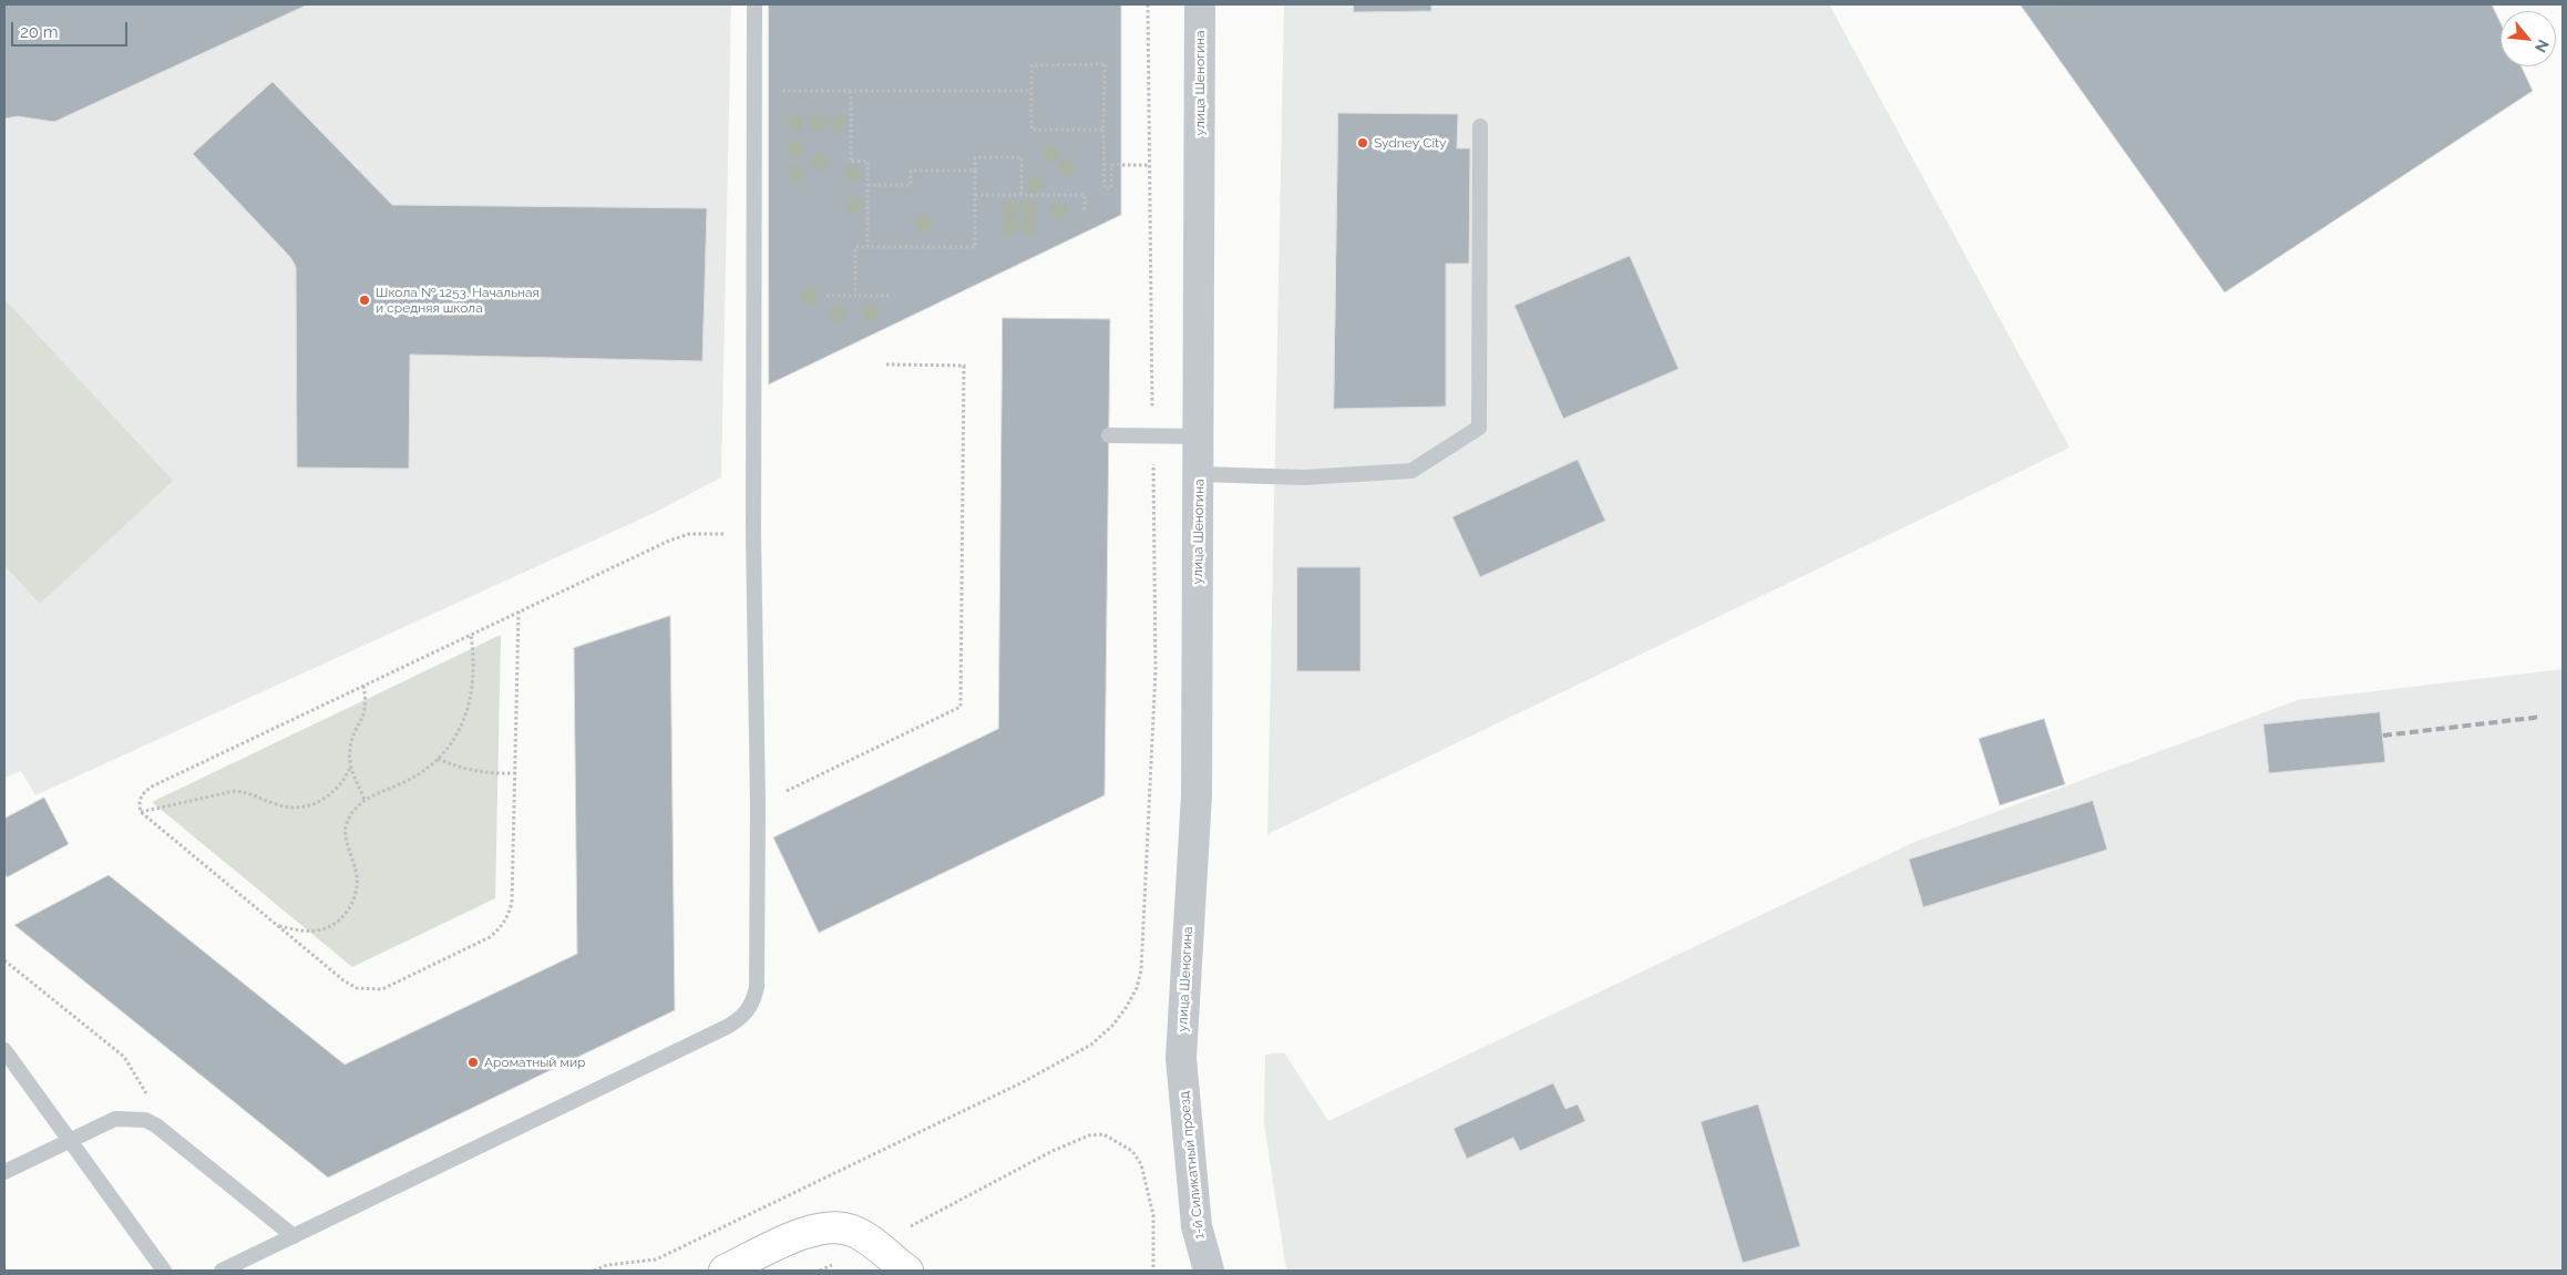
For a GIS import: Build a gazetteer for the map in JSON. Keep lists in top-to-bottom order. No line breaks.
{"streets":{"street":["улица Шеногина","1-й Силикатный проезд"]},"crossings":[["улица Шеногина","1-й Силикатный проезд"]],"places":["Sydney City","Школа № 1253. Начальная и средняя школа","Ароматный мир"],"scale_bar":"20 m","north":"bottom right"}
